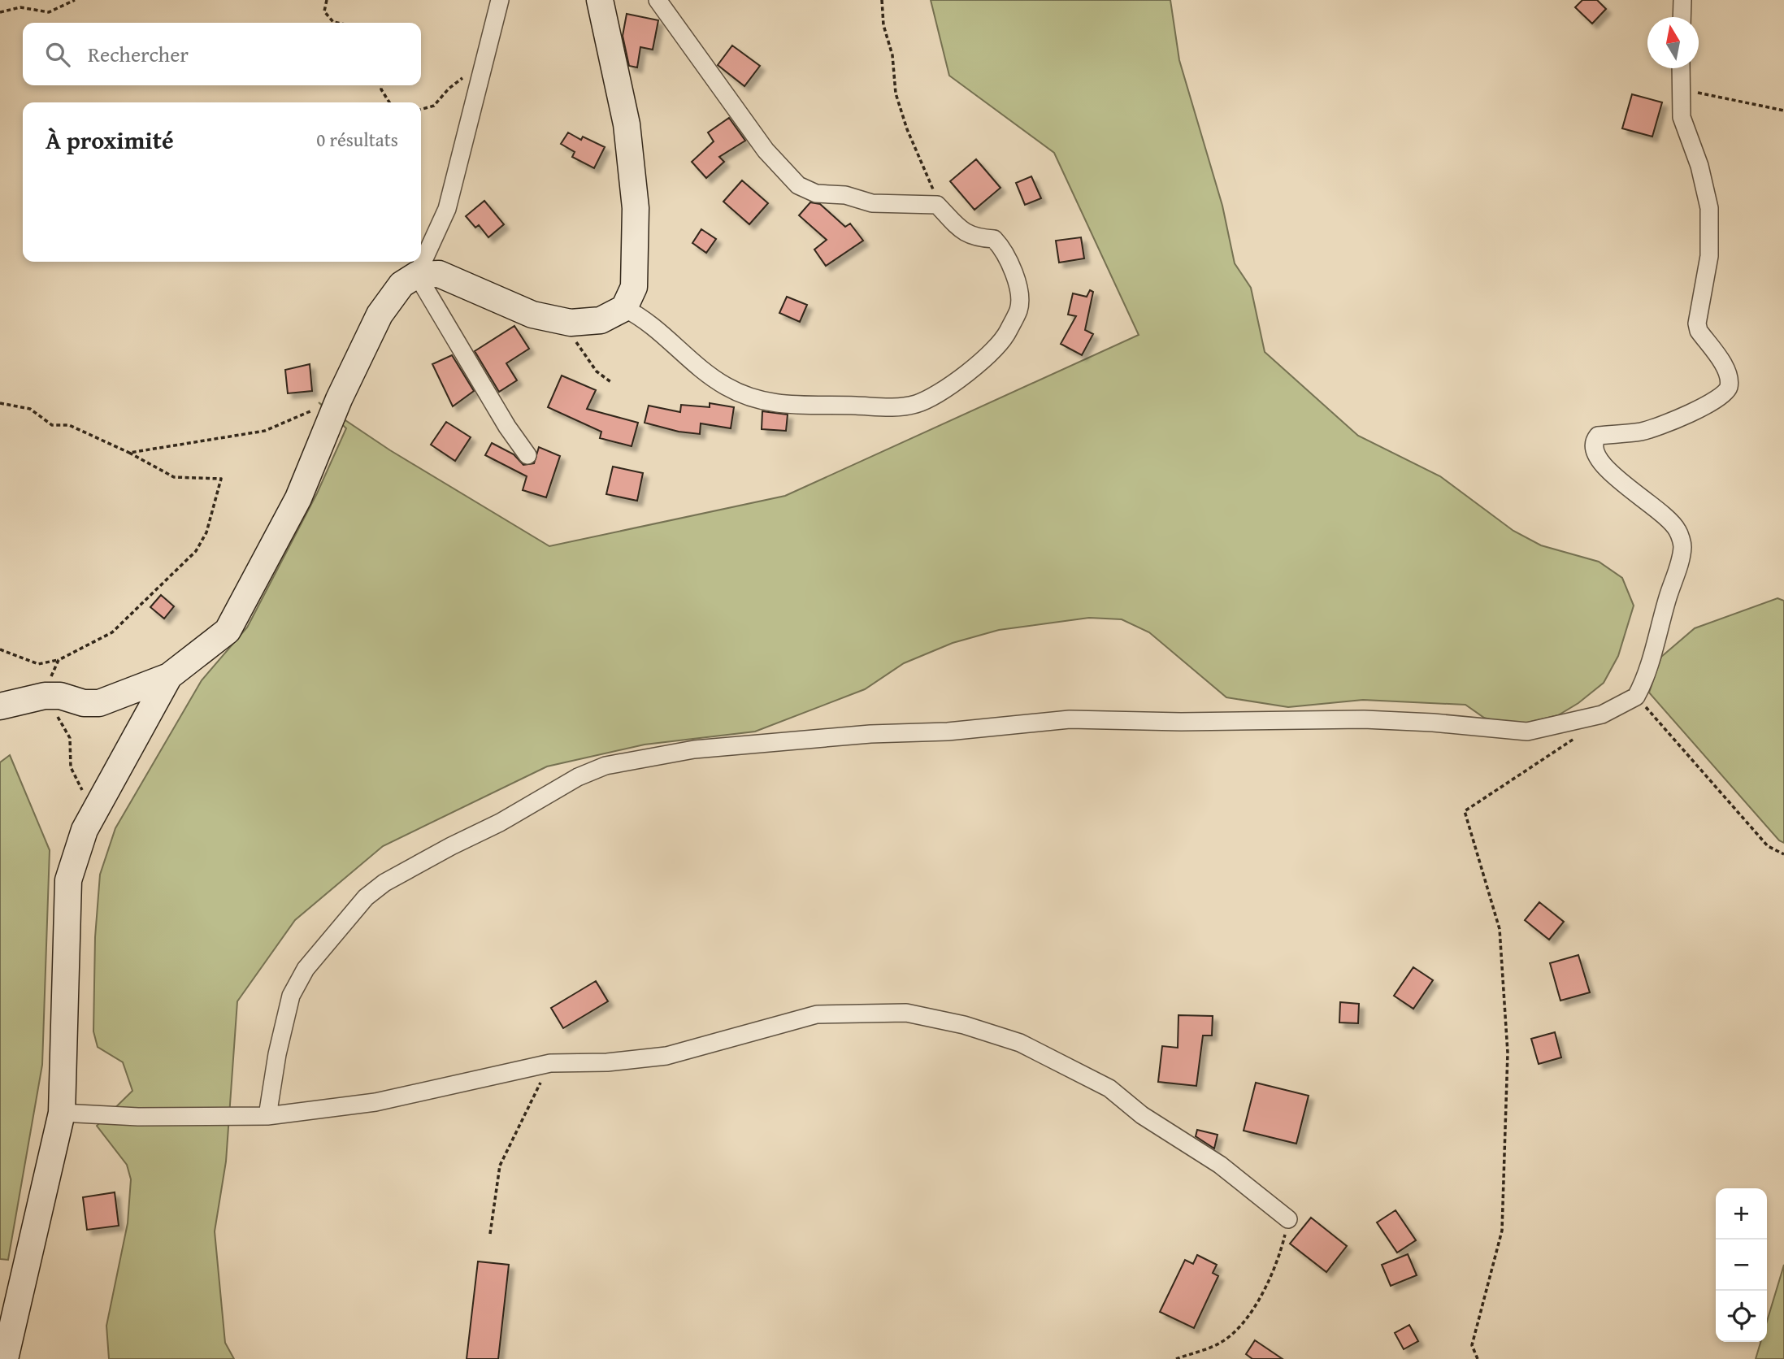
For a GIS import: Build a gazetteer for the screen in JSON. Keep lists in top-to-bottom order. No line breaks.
{"north":"top","page":{"search":"Rechercher","heading":["À proximité","0 résultats"],"map_buttons":["+","−"]}}
